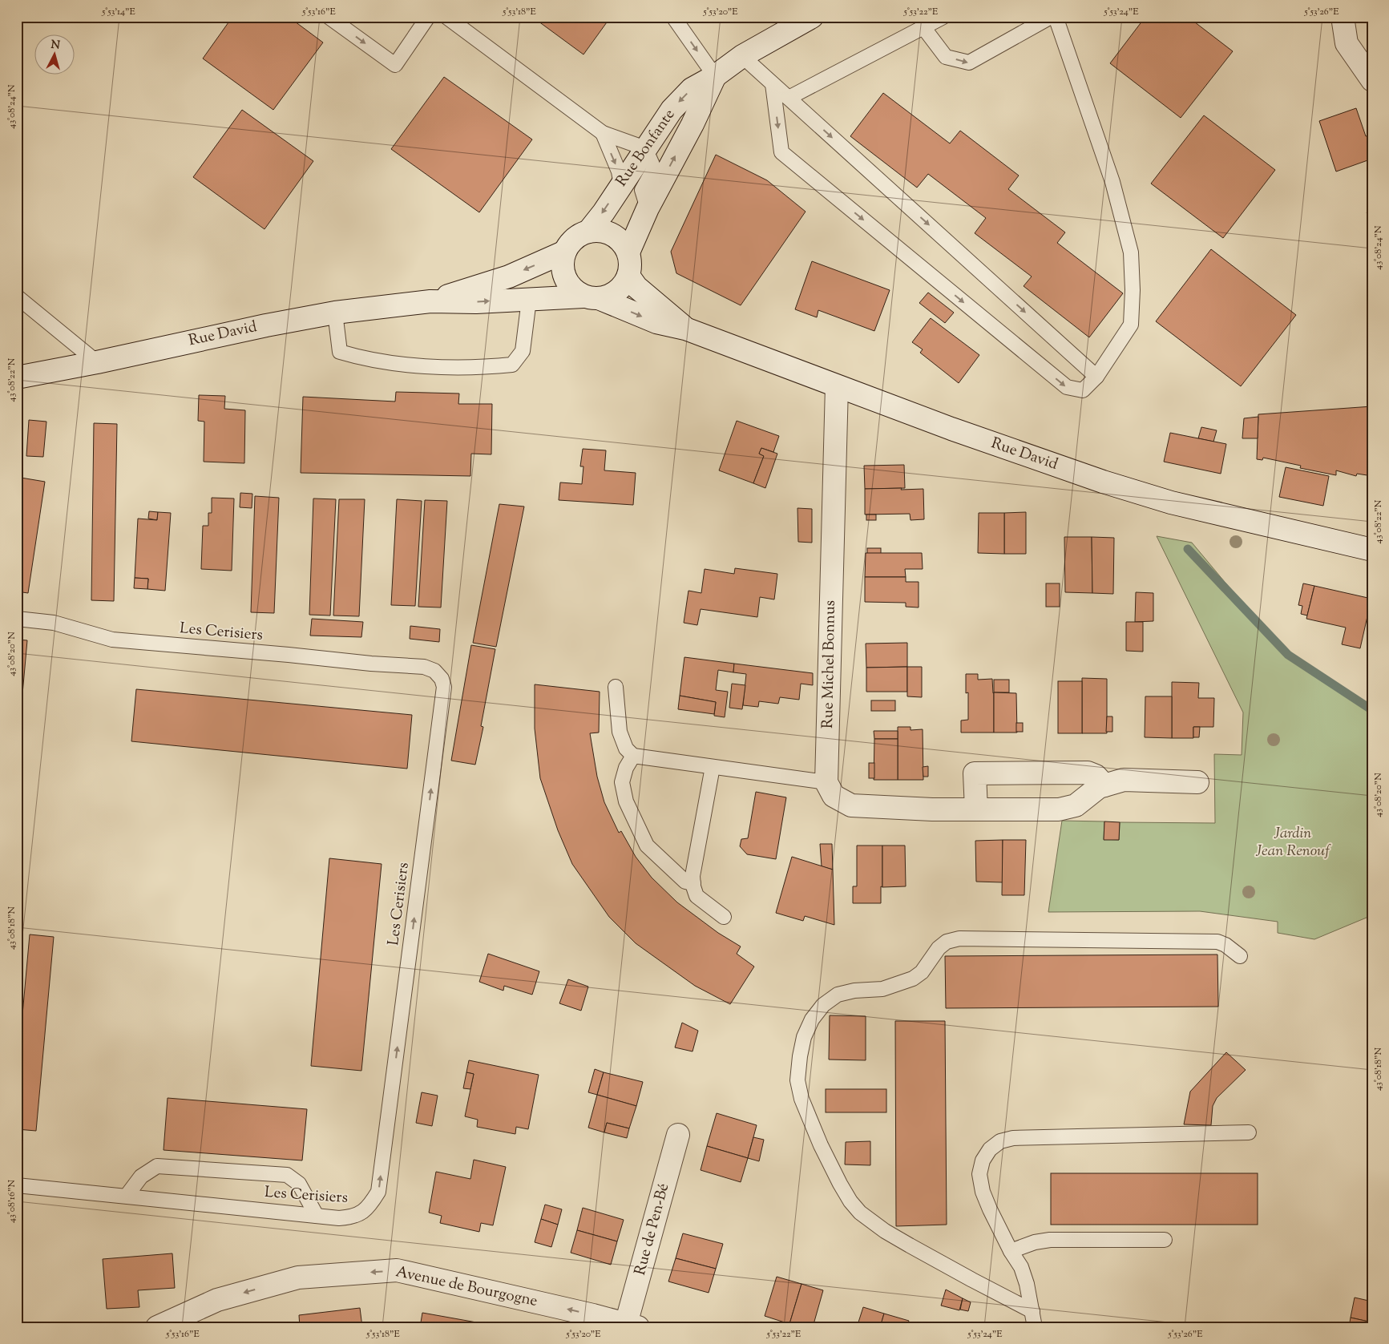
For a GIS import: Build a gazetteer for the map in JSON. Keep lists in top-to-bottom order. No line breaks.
{"streets":{"main road":["Rue Bonfante","Rue David","Rue Michel Bonnus","Rue de Pen-Bé","Avenue de Bourgogne"],"lane":["Les Cerisiers"]},"crossings":[["Rue Bonfante","Rue David"],["Rue David","Rue Michel Bonnus"],["Rue de Pen-Bé","Avenue de Bourgogne"]],"one_way":["Avenue de Bourgogne"],"parks":["Jardin Jean Renouf"],"north":"top","coordinates":["5°53'14\"E","5°53'16\"E","5°53'18\"E","5°53'20\"E","5°53'22\"E","5°53'24\"E","5°53'26\"E","43°08'24\"N","43°08'22\"N","43°08'20\"N","43°08'18\"N","43°08'16\"N"]}
